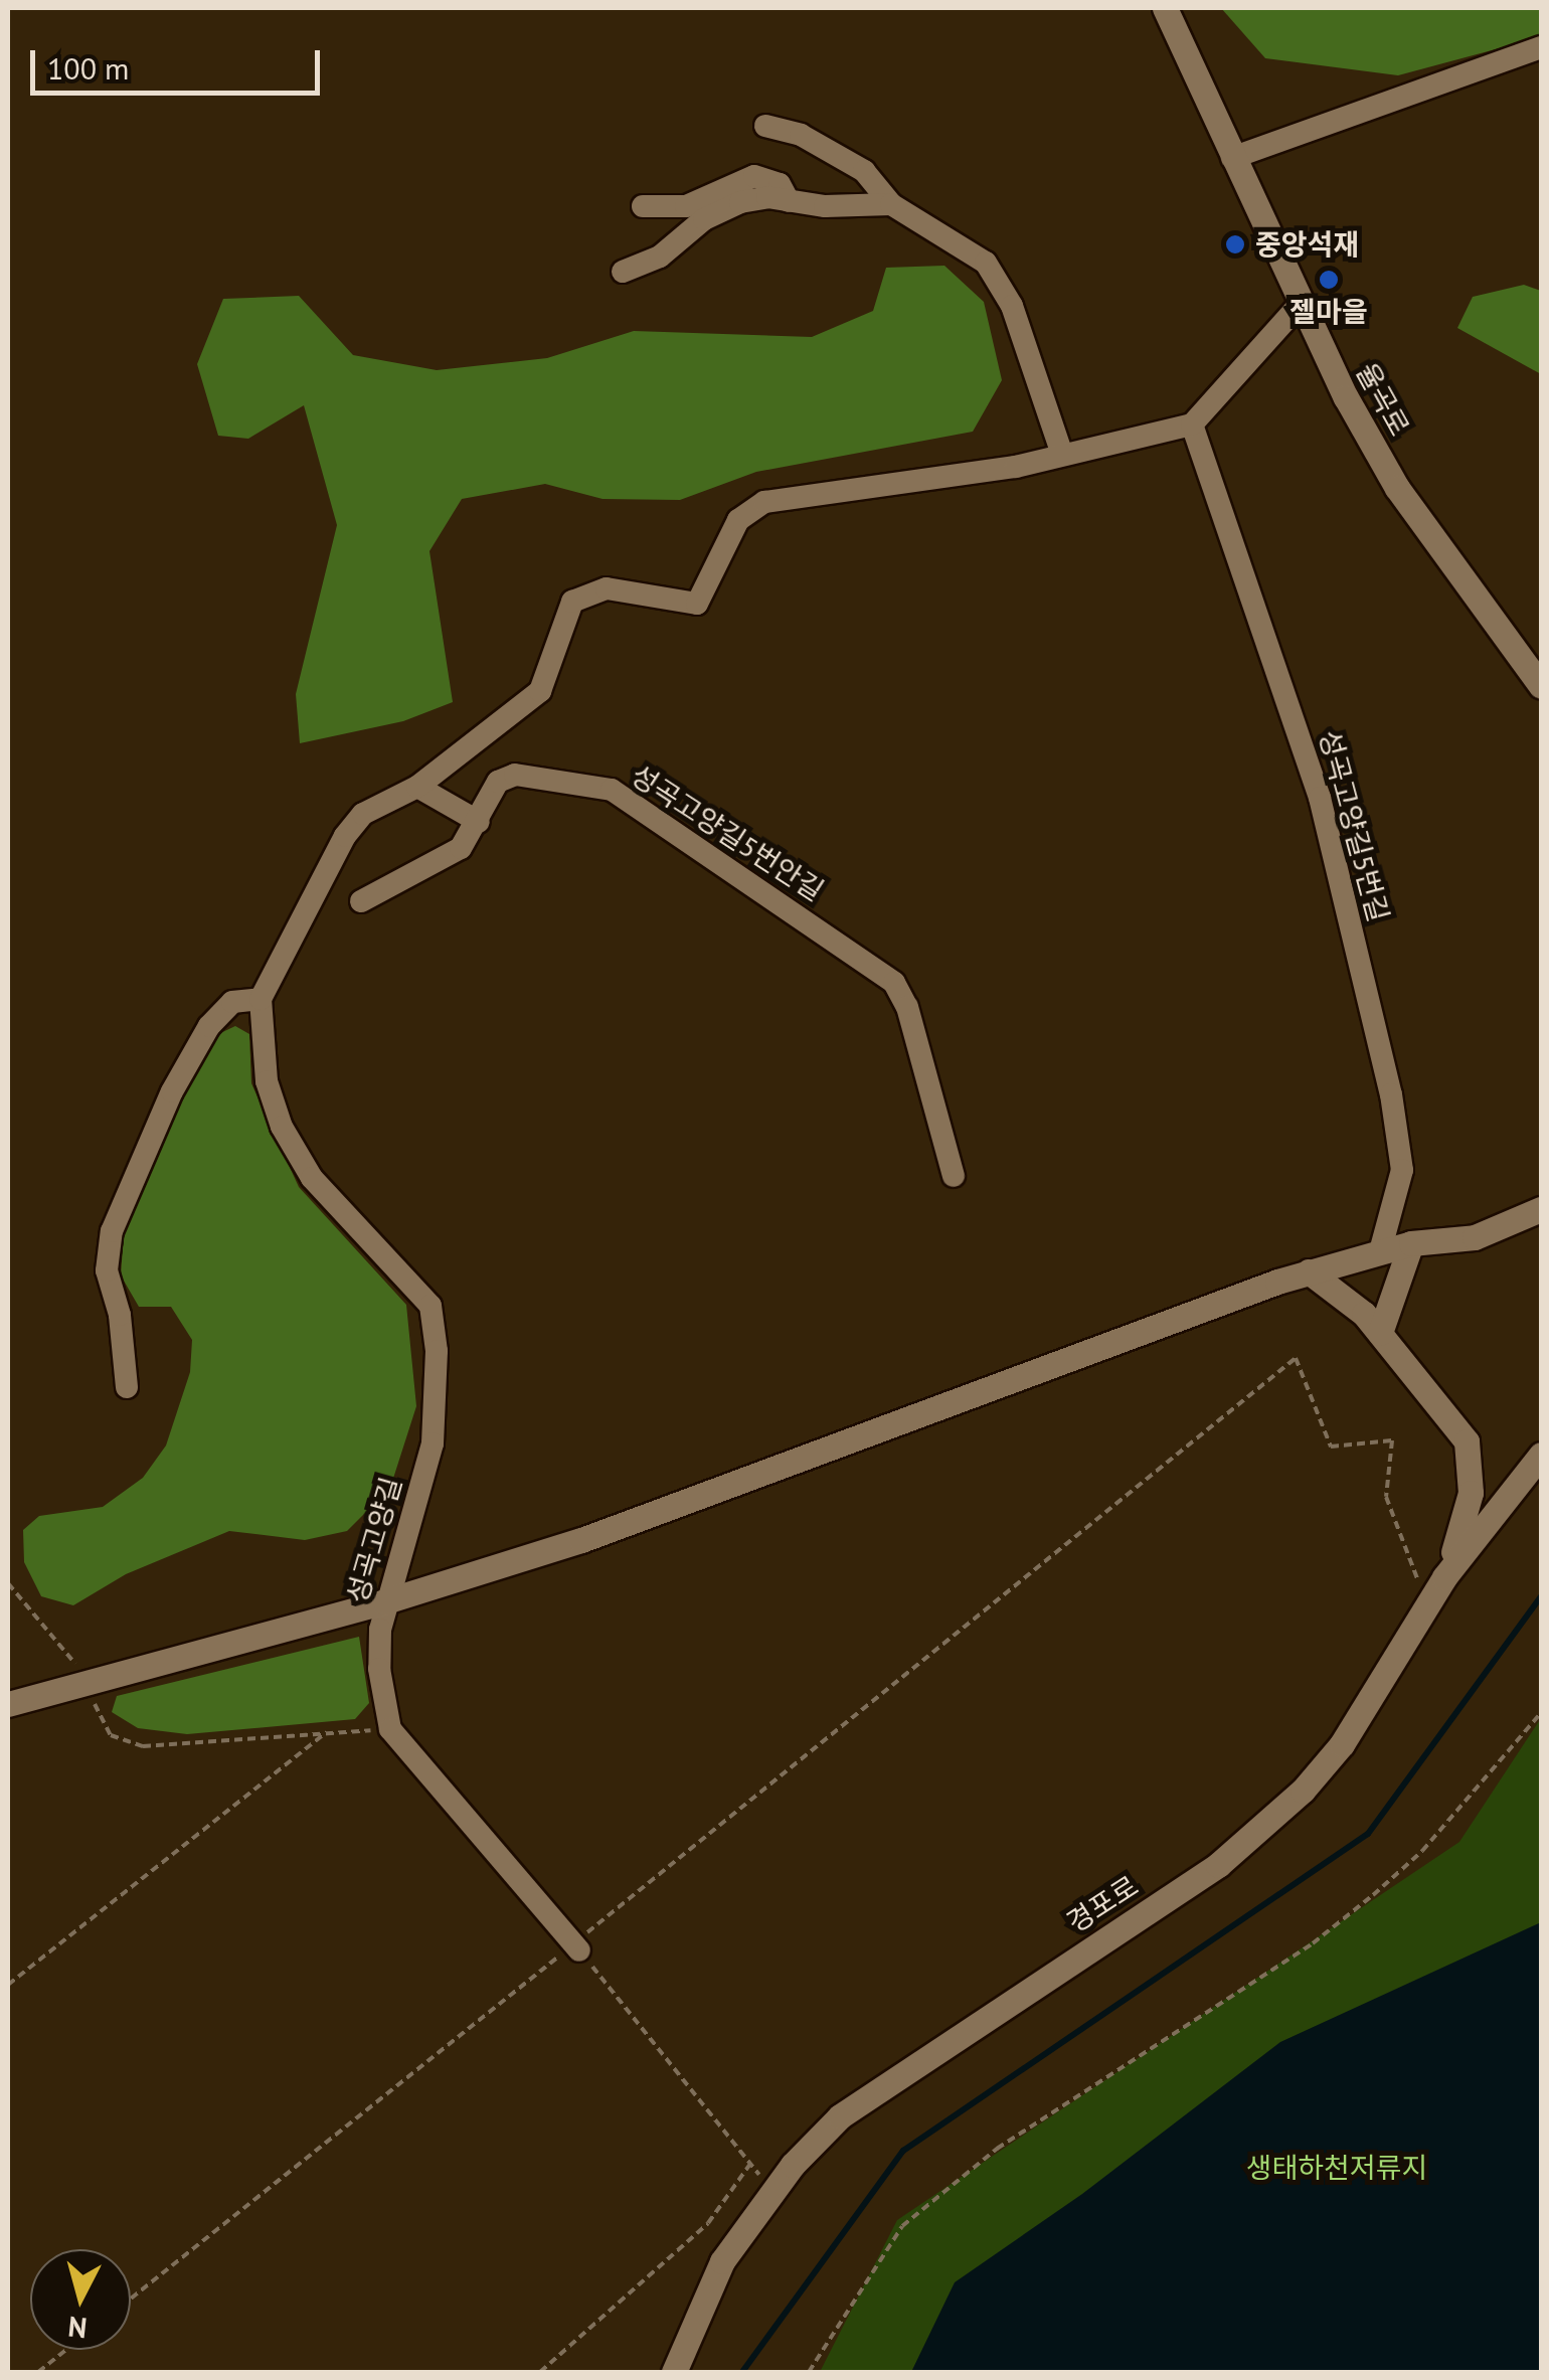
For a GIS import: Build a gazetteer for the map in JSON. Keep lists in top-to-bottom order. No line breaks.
{"streets":{"street":["율곡로","성곡고양길5번길","성곡고양길5번안길","성곡고양길","경포로"]},"parks":["생태하천저류지"],"places":["중앙석재","젤마을"],"scale_bar":"100 m","north":"bottom"}
